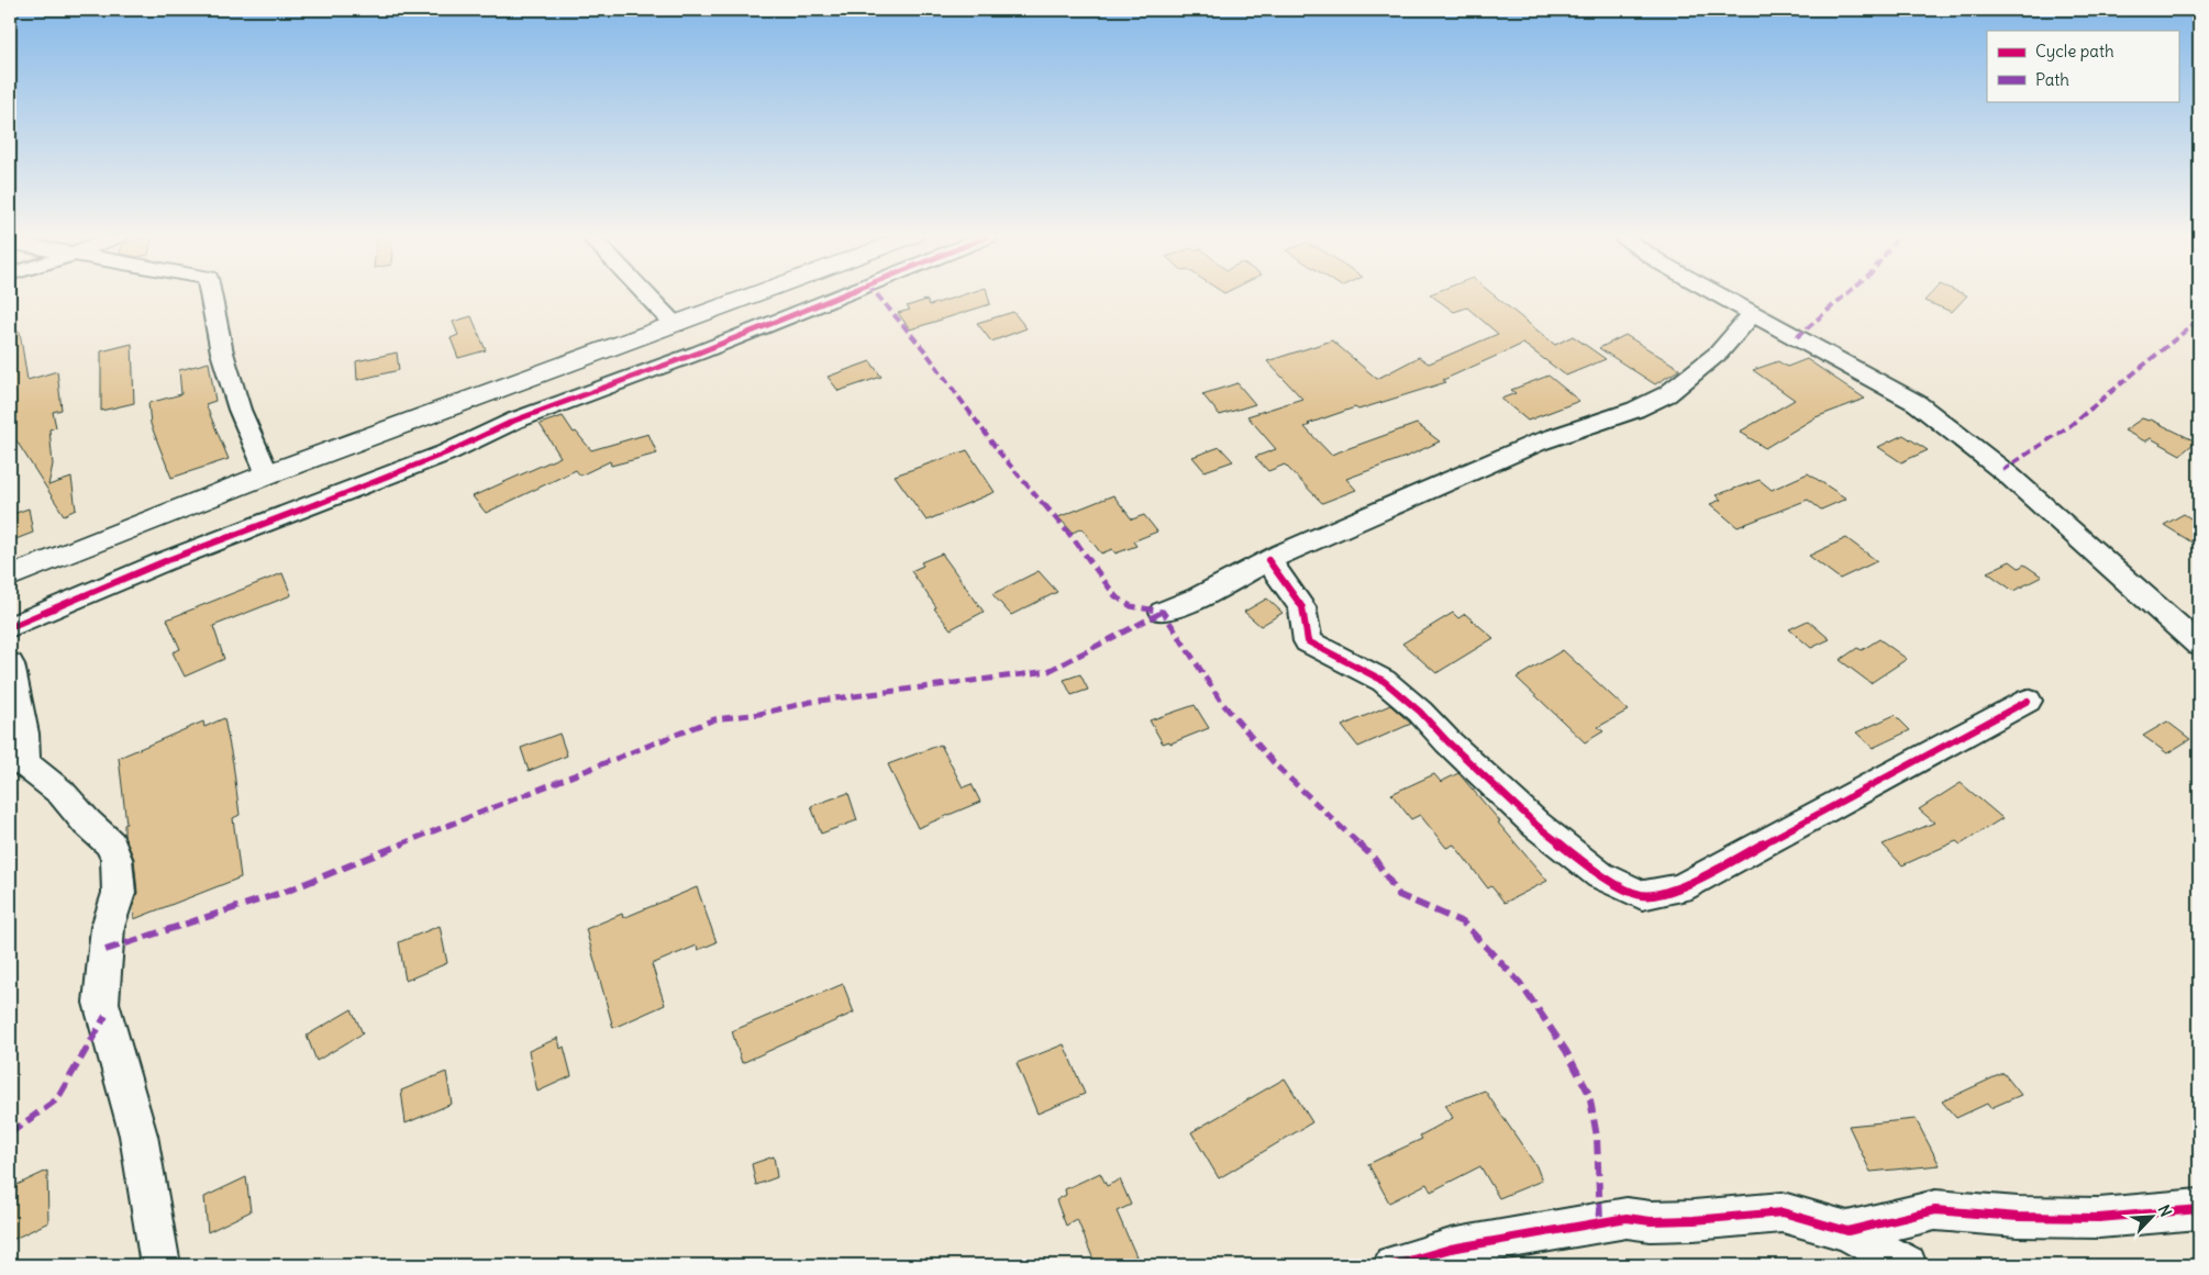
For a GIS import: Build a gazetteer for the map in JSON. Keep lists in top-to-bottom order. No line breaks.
{"legend":["Cycle path","Path"],"north":"top right"}
